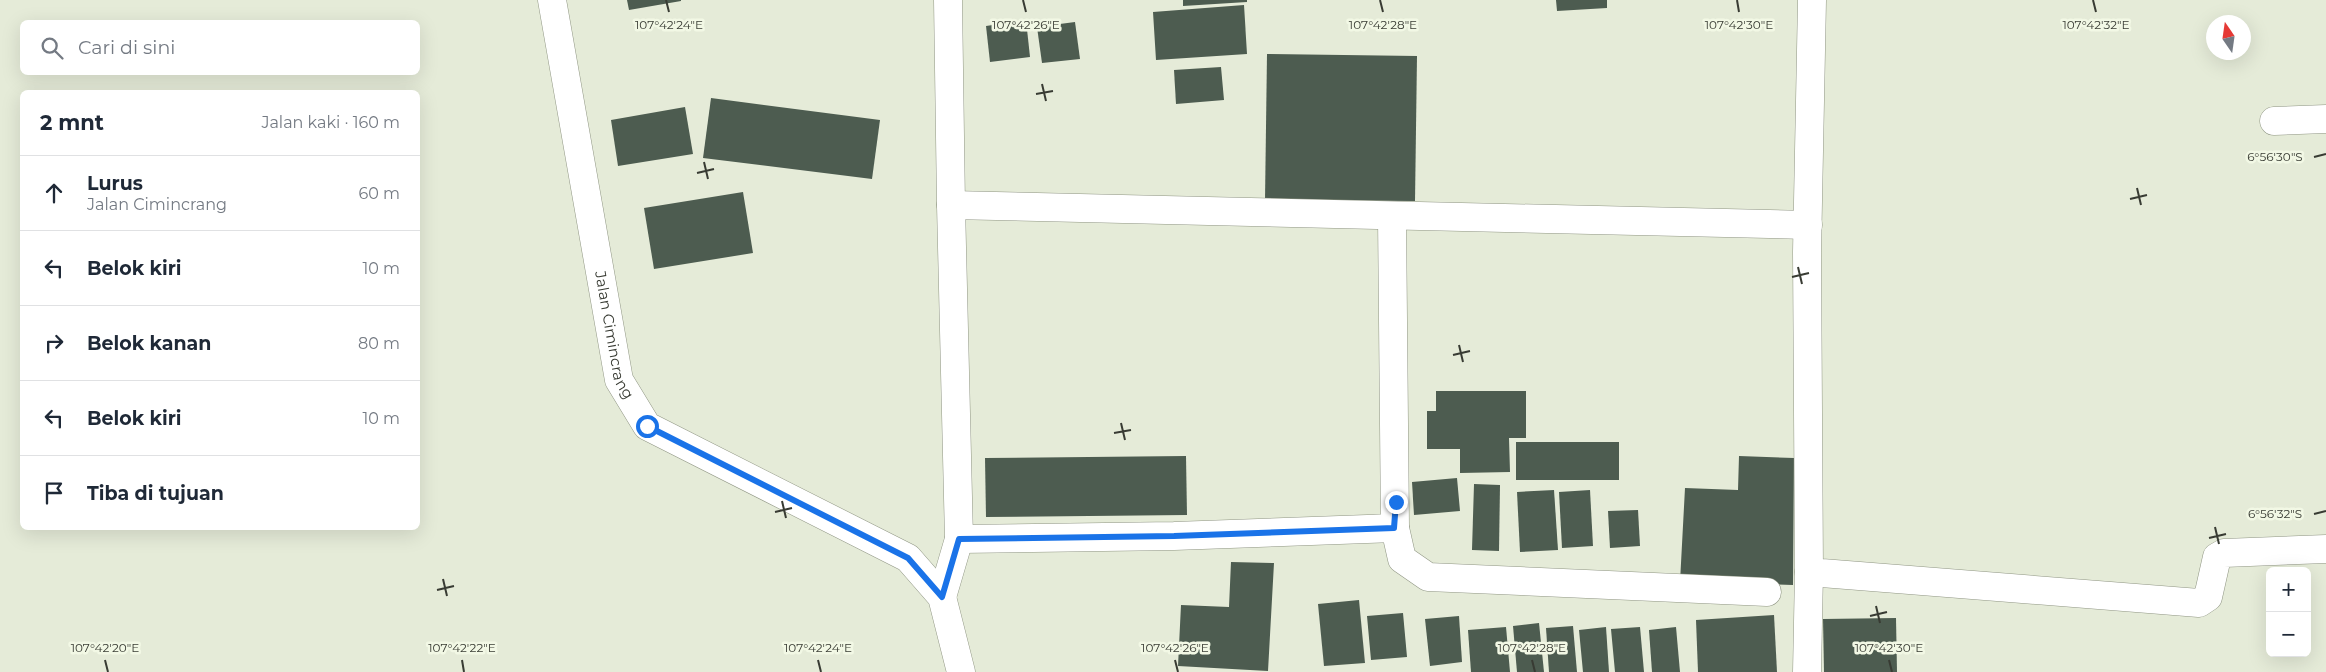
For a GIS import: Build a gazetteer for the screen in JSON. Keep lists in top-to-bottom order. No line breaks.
{"streets":{"street":["Jalan Cimincrang"]},"north":"top","page":{"search":"Cari di sini","heading":["2 mnt","Jalan kaki · 160 m"],"list":[["Lurus","Jalan Cimincrang","60 m"],["Belok kiri","10 m"],["Belok kanan","80 m"],["Belok kiri","10 m"],"Tiba di tujuan"],"map_buttons":["+","−"]},"coordinates":["107°42'24\"E","107°42'26\"E","107°42'28\"E","107°42'30\"E","107°42'32\"E","6°56'30\"S","6°56'32\"S","107°42'20\"E","107°42'22\"E"]}
